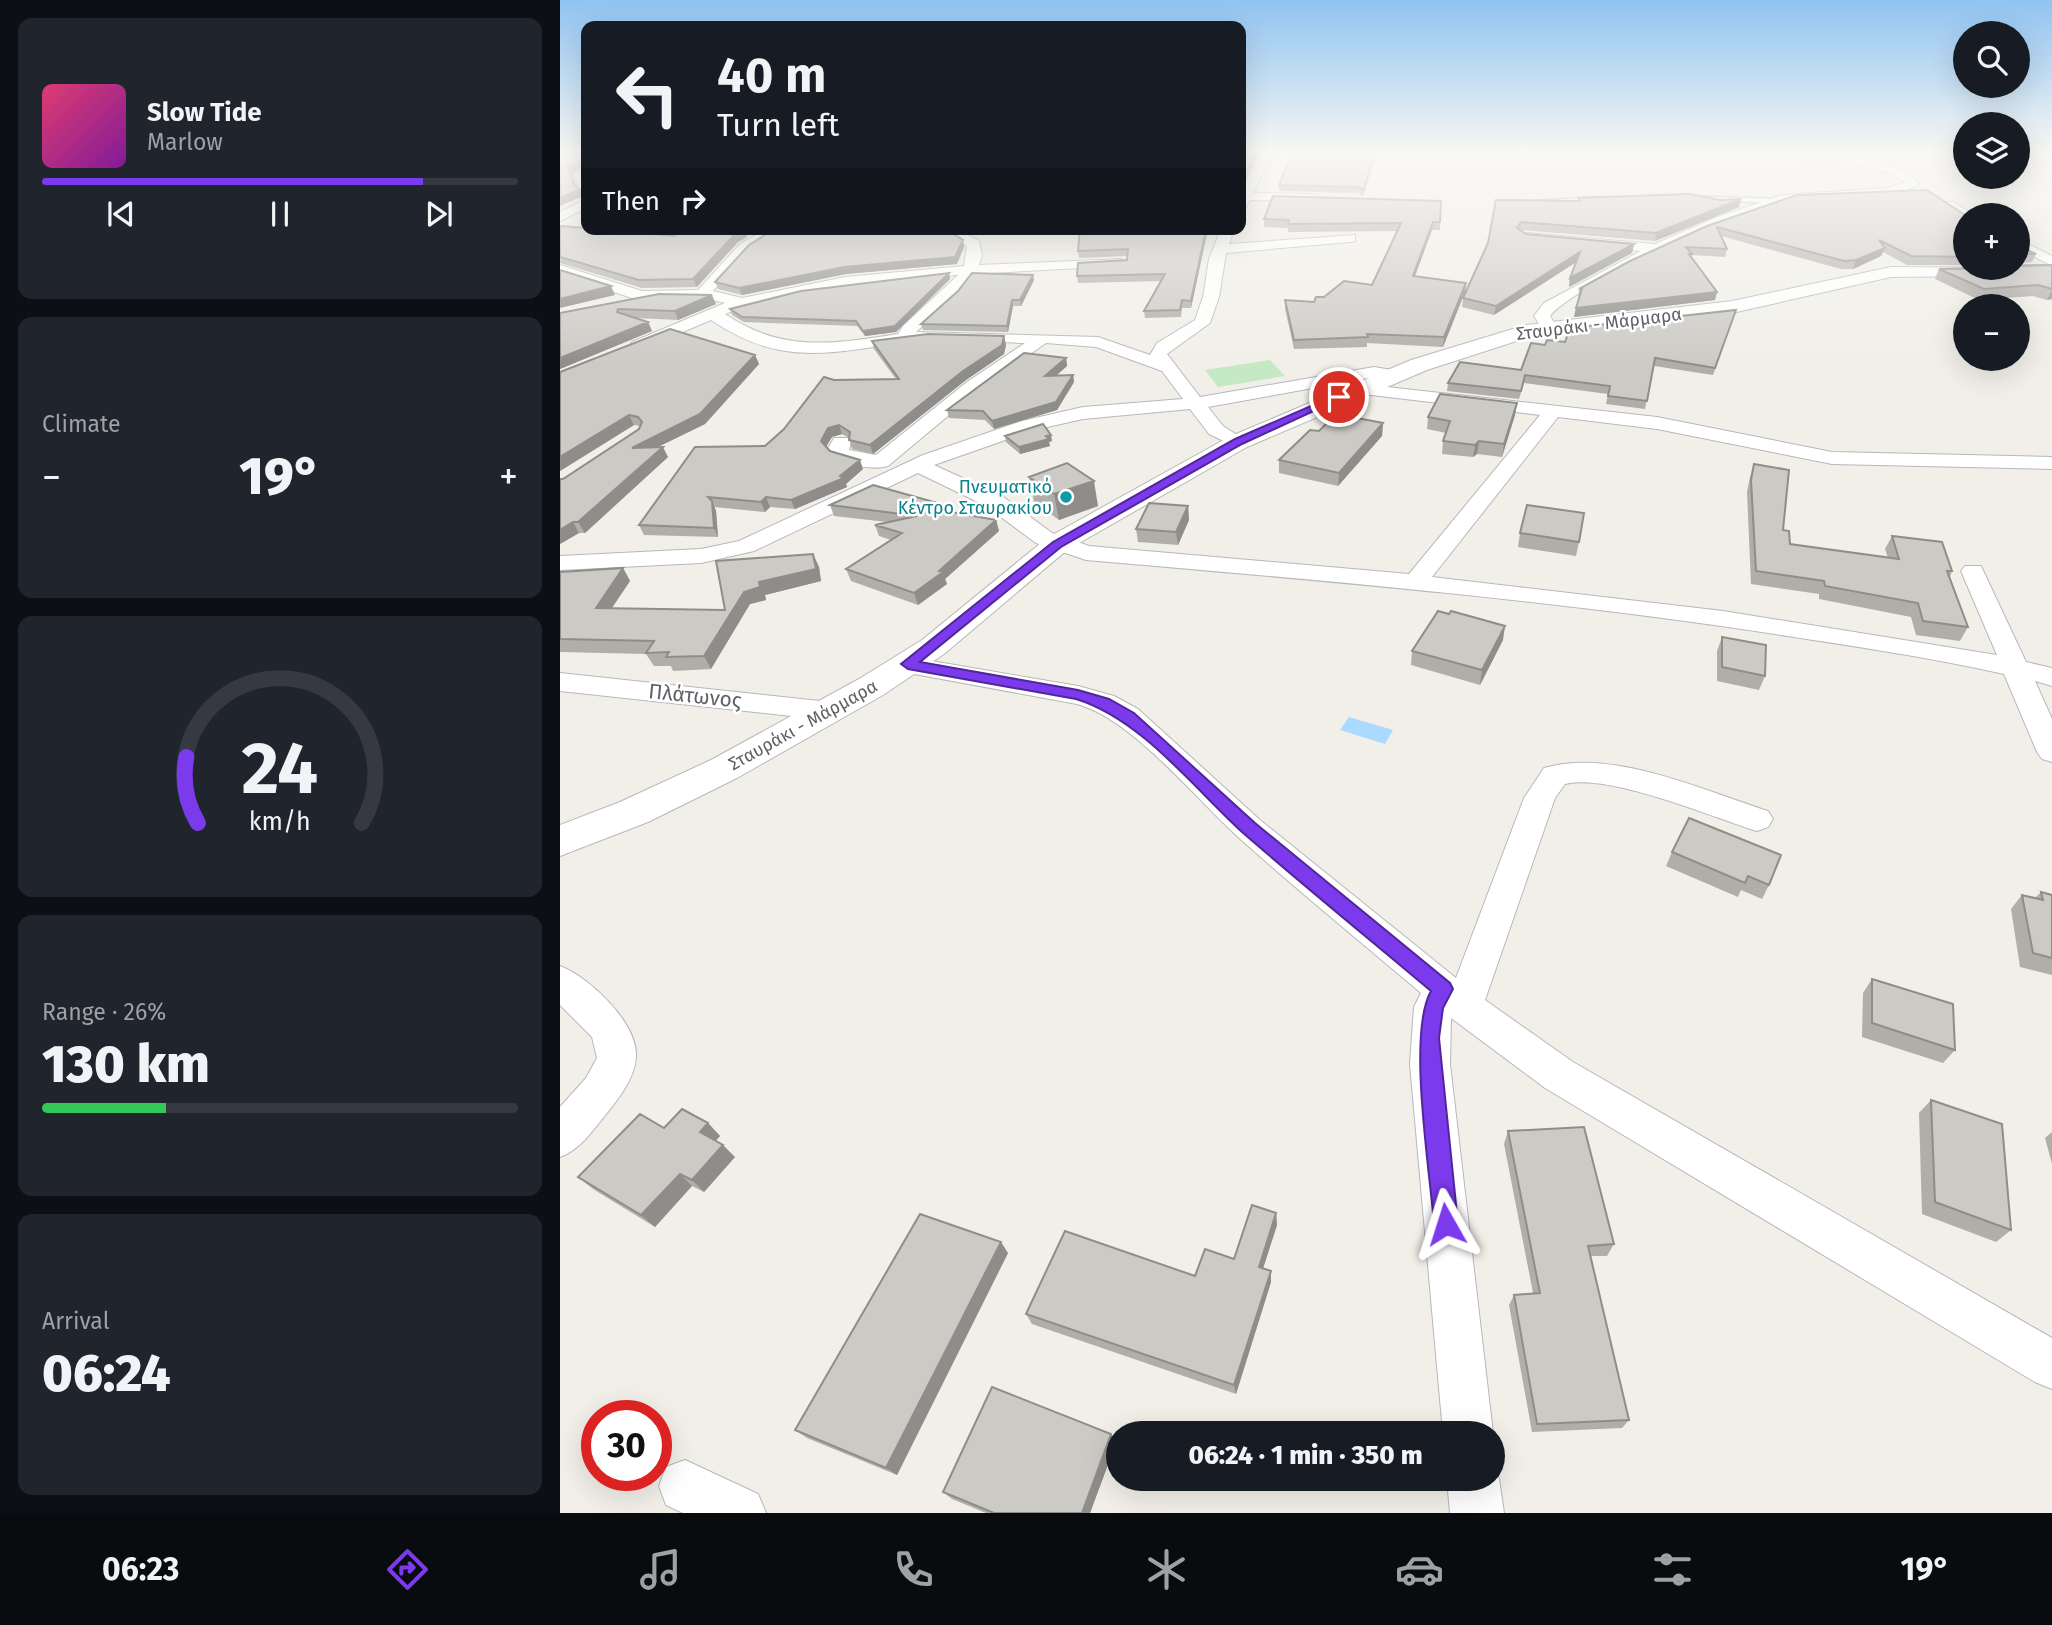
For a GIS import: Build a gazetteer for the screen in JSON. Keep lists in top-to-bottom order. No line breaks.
{"streets":{"street":["Σταυράκι - Μάρμαρα","Πλάτωνος"]},"crossings":[["Σταυράκι - Μάρμαρα","Πλάτωνος"]],"places":["Πνευματικό Κέντρο Σταυρακίου"],"page":{"map_buttons":["+","−"],"turn":["40 m","Turn left"],"song":["Slow Tide","Marlow"],"then":"Then","tile":["Climate",["Range · 26%","130 km"],["Arrival","06:24"]],"heat":["−","19°","+"],"limit":"30","trip":"06:24 · 1 min · 350 m","tabs":["06:23","19°"],"gauge":["24","km/h"]}}
